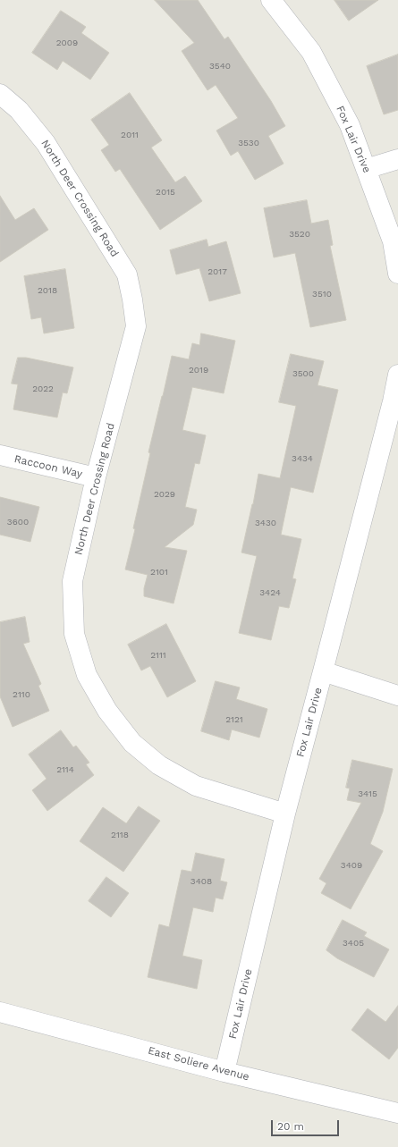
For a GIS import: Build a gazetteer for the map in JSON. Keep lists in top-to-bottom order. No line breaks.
{"streets":{"street":["Fox Lair Drive","North Deer Crossing Road","Raccoon Way","East Soliere Avenue"]},"crossings":[["Fox Lair Drive","North Deer Crossing Road"],["Fox Lair Drive","East Soliere Avenue"],["North Deer Crossing Road","Raccoon Way"]],"house_numbers":["2009","3540","2011","3530","2015","3520","2017","2018","3510","2019","3500","2022","3434","2029","3600","3430","2101","3424","2111","2110","2121","2114","3415","2118","3409","3408","3405"],"scale_bar":"20 m"}
